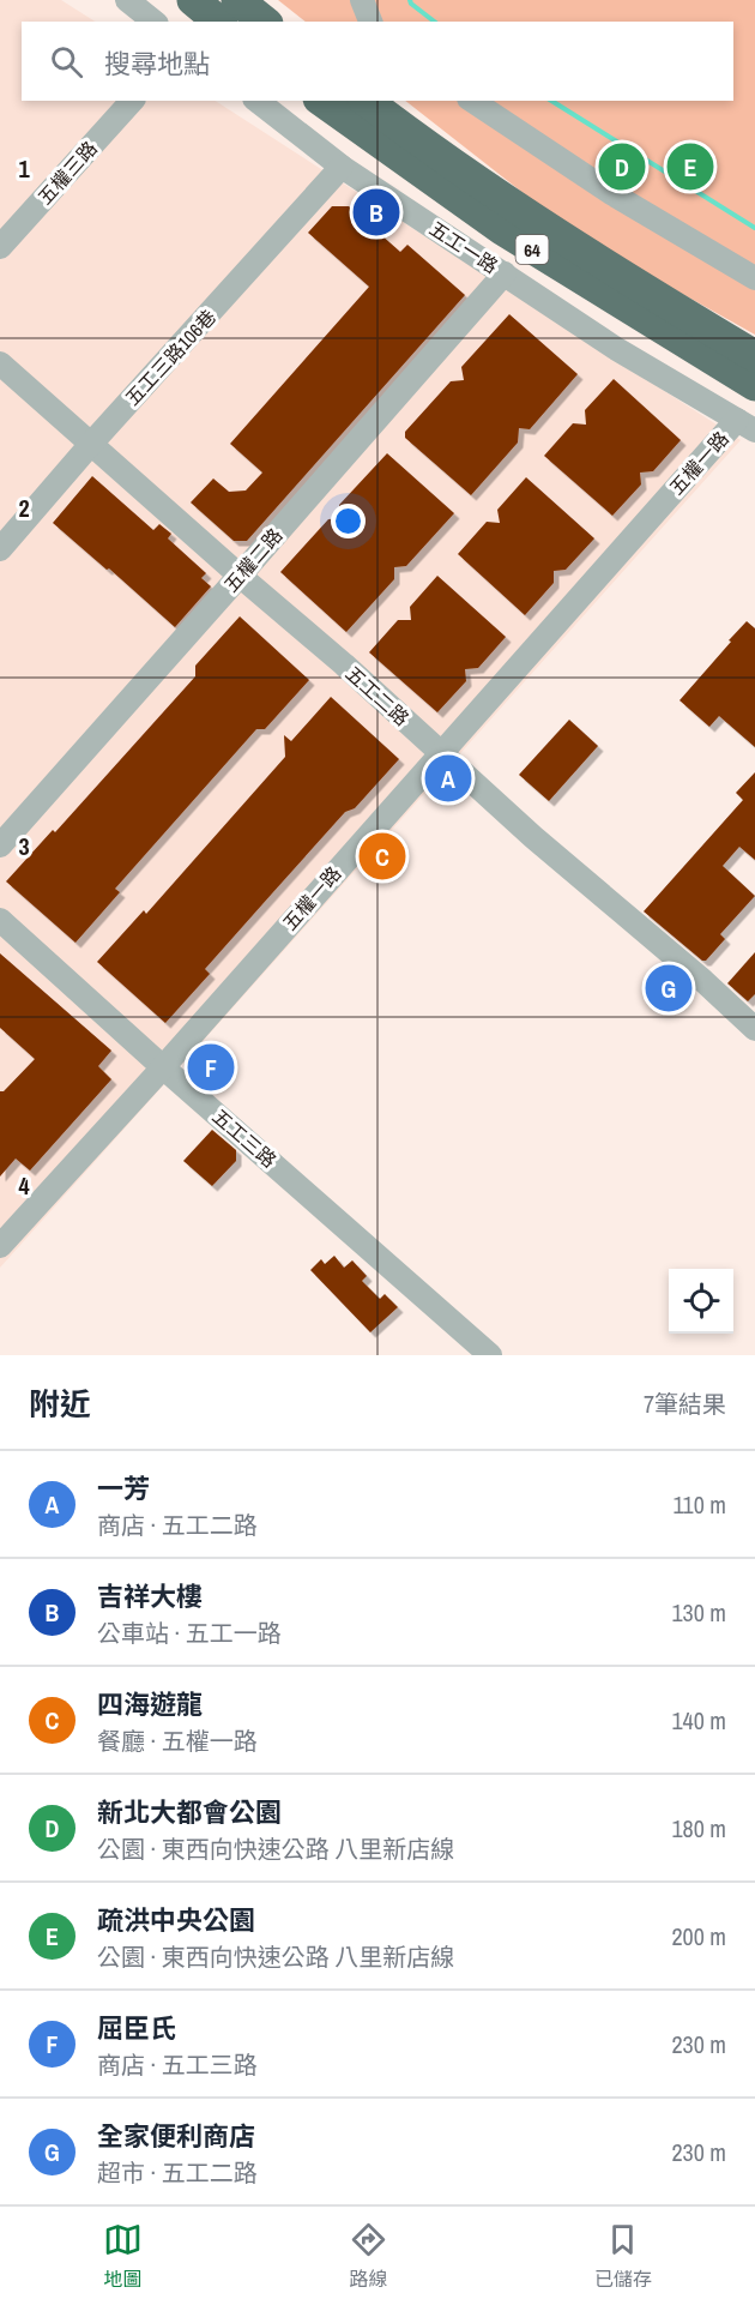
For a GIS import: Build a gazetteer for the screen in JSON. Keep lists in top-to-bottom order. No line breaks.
{"streets":{"highway":["64"],"street":["五權三路","五工一路","五工三路106巷","五權一路","五權二路","五工二路","五工三路"]},"crossings":[["五工一路","五工三路106巷"],["五工一路","五權一路"],["五工一路","五權二路"],["五工三路106巷","五工二路"],["五權一路","五工二路"],["五權一路","五工三路"],["五權二路","五工二路"]],"page":{"search":"搜尋地點","pins":["D","E","B","A","C","G","F"],"heading":["附近","7筆結果"],"list":[{"mark":"A","name":"一芳","note":"商店 · 五工二路","value":"110 m"},{"mark":"B","name":"吉祥大樓","note":"公車站 · 五工一路","value":"130 m"},{"mark":"C","name":"四海遊龍","note":"餐廳 · 五權一路","value":"140 m"},{"mark":"D","name":"新北大都會公園","note":"公園 · 東西向快速公路 八里新店線","value":"180 m"},{"mark":"E","name":"疏洪中央公園","note":"公園 · 東西向快速公路 八里新店線","value":"200 m"},{"mark":"F","name":"屈臣氏","note":"商店 · 五工三路","value":"230 m"},{"mark":"G","name":"全家便利商店","note":"超市 · 五工二路","value":"230 m"}],"nav":["地圖","路線","已儲存"]},"grid":{"rows":["1","2","3","4"]}}
